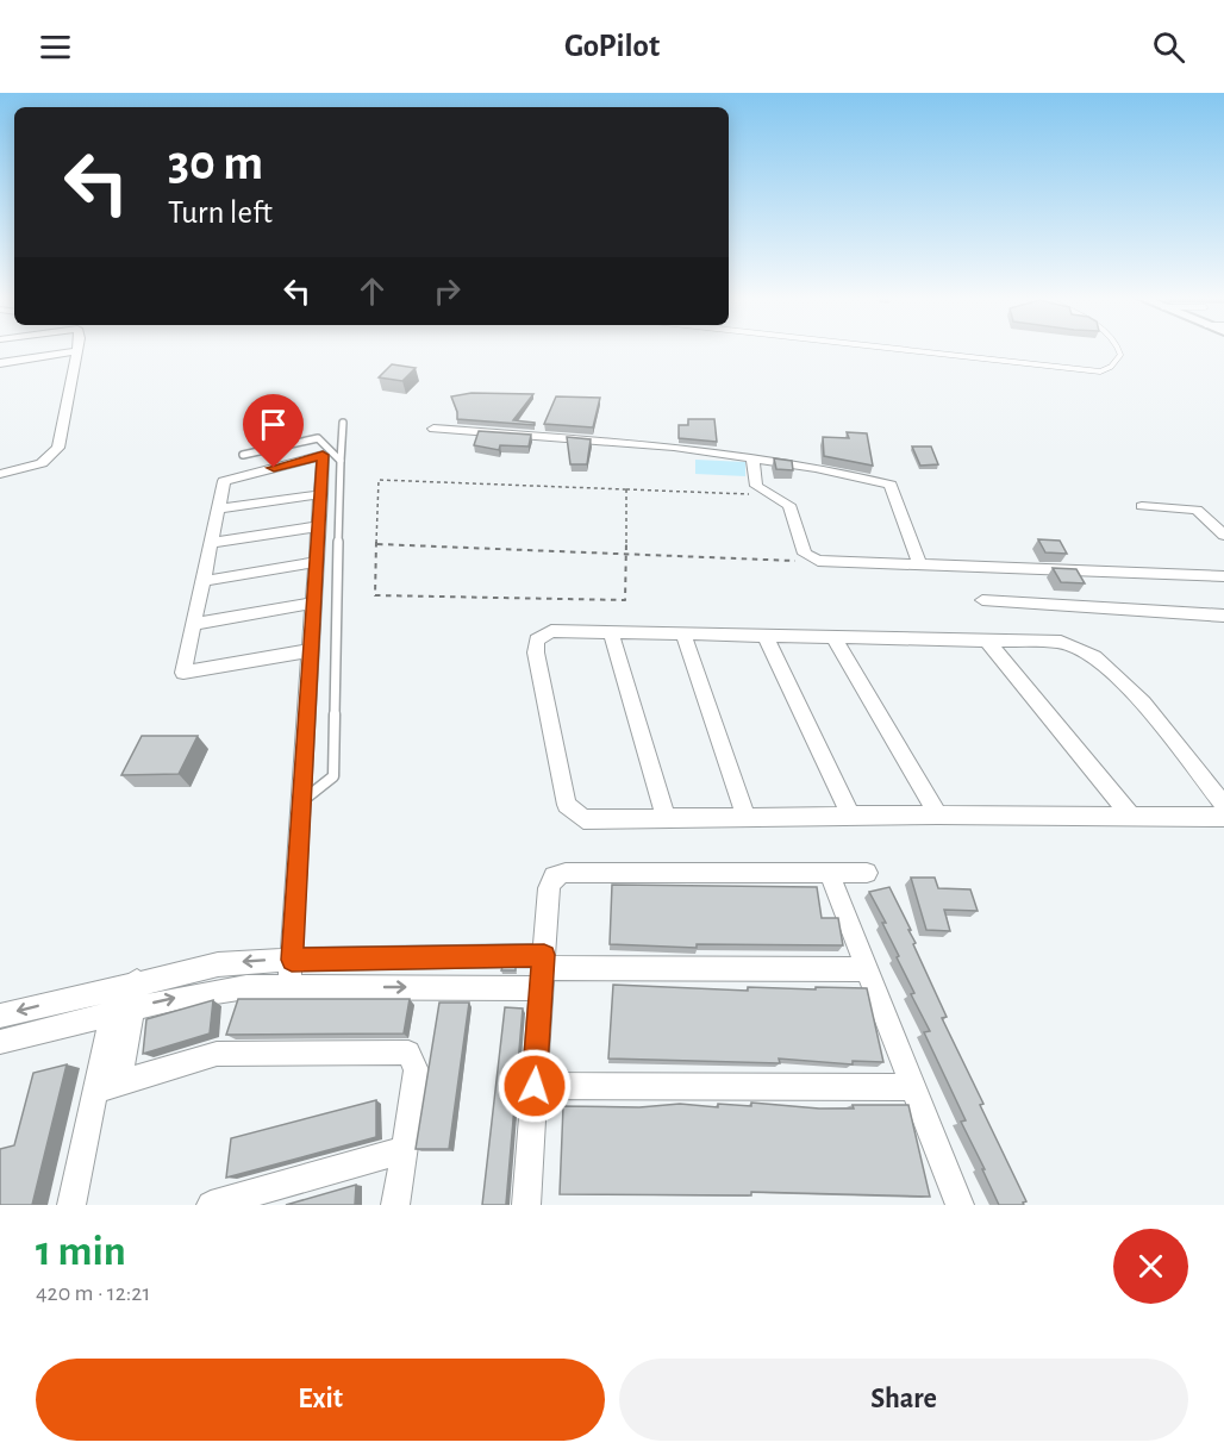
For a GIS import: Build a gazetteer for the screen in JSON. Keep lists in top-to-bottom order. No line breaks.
{"page":{"header":"GoPilot","turn":["30 m","Turn left"],"heading":["1 min","420 m · 12:21"],"buttons":["Exit","Share"]}}
